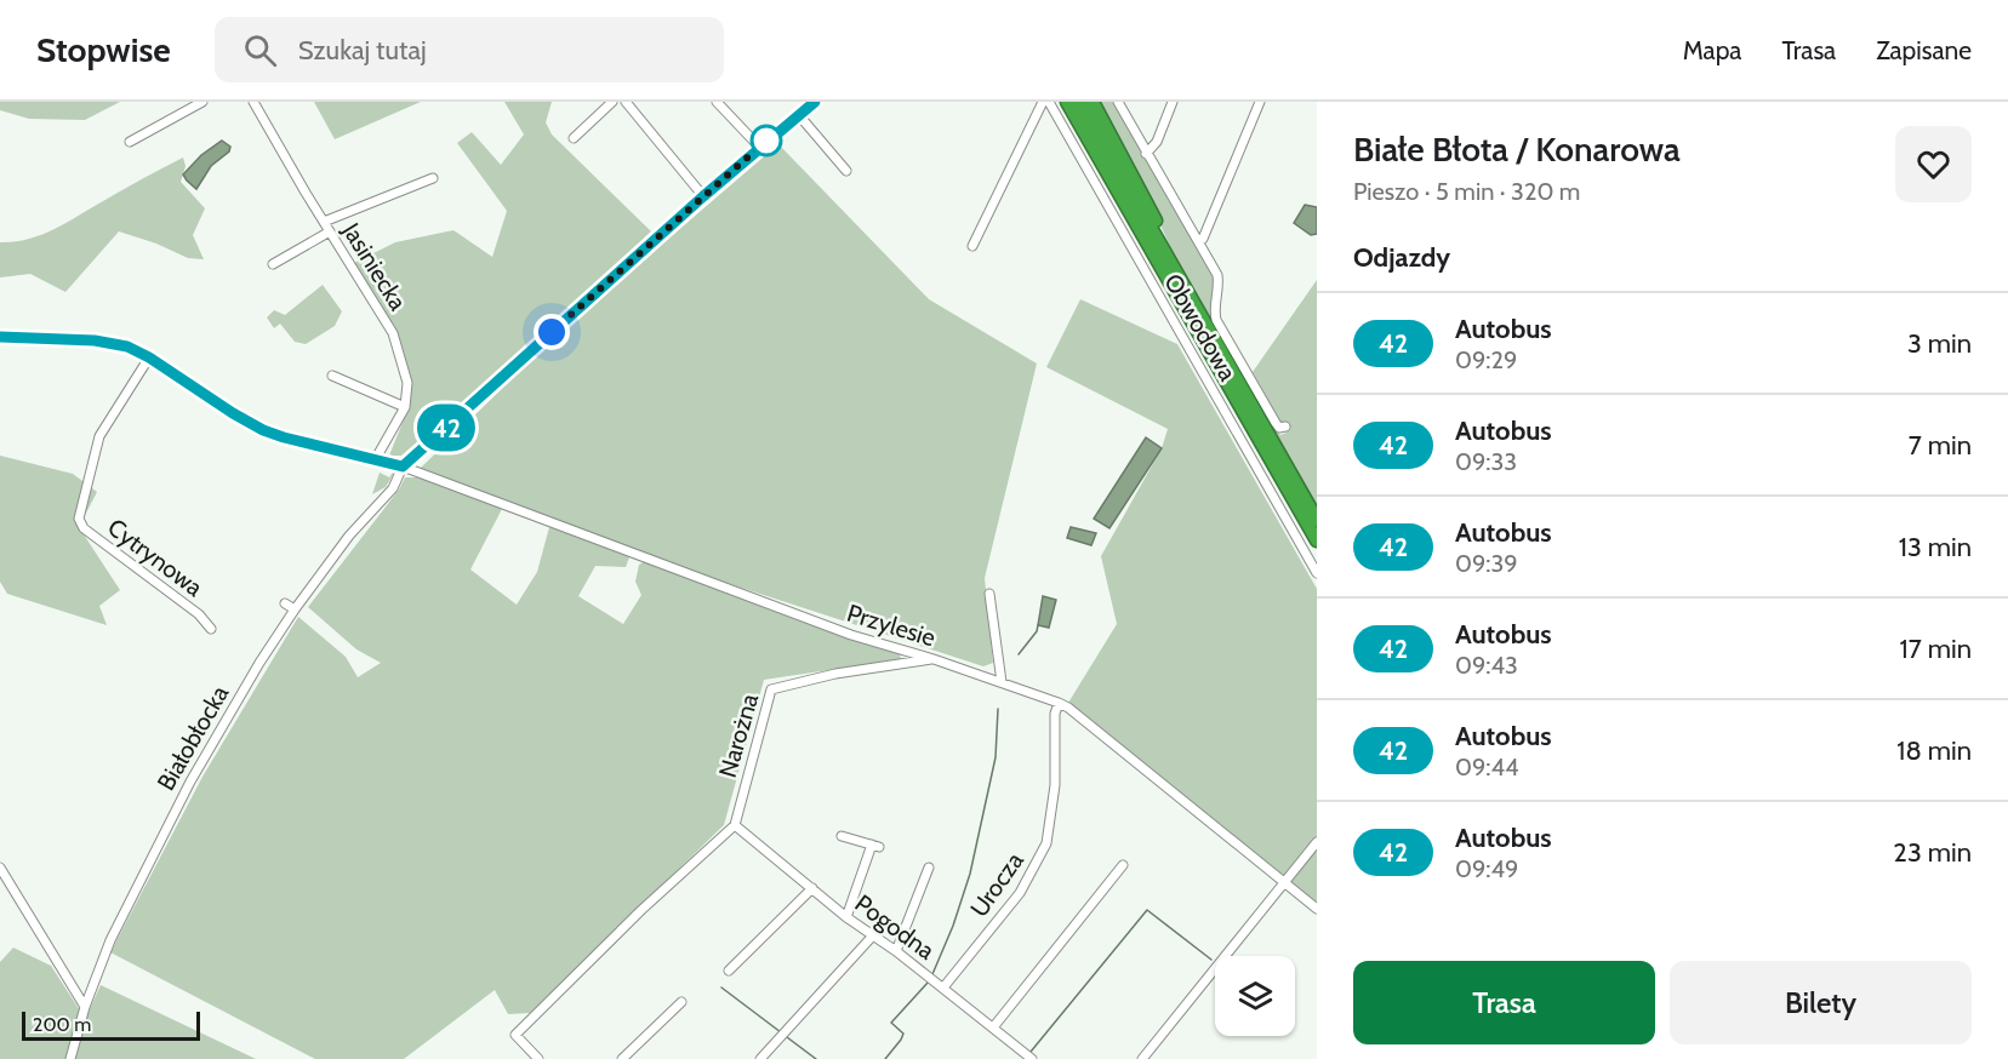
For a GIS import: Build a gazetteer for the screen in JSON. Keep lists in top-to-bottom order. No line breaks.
{"streets":{"street":["Jasiniecka","Obwodowa","Cytrynowa","Przylesie","Narożna","Białobłocka","Urocza","Pogodna"]},"crossings":[["Cytrynowa","Przylesie"],["Przylesie","Narożna"],["Przylesie","Białobłocka"],["Przylesie","Urocza"],["Narożna","Pogodna"],["Urocza","Pogodna"]],"lines":["bus line 42"],"scale_bar":"200 m","page":{"header":"Stopwise","search":"Szukaj tutaj","nav":["Mapa","Trasa","Zapisane"],"on_map":"42","heading":[["Białe Błota / Konarowa","Pieszo · 5 min · 320 m"],"Odjazdy"],"list":[{"mark":"42","name":"Autobus","note":"09:29","value":"3 min"},{"mark":"42","name":"Autobus","note":"09:33","value":"7 min"},{"mark":"42","name":"Autobus","note":"09:39","value":"13 min"},{"mark":"42","name":"Autobus","note":"09:43","value":"17 min"},{"mark":"42","name":"Autobus","note":"09:44","value":"18 min"},{"mark":"42","name":"Autobus","note":"09:49","value":"23 min"}],"buttons":["Trasa","Bilety"],"scale":"200 m"}}
